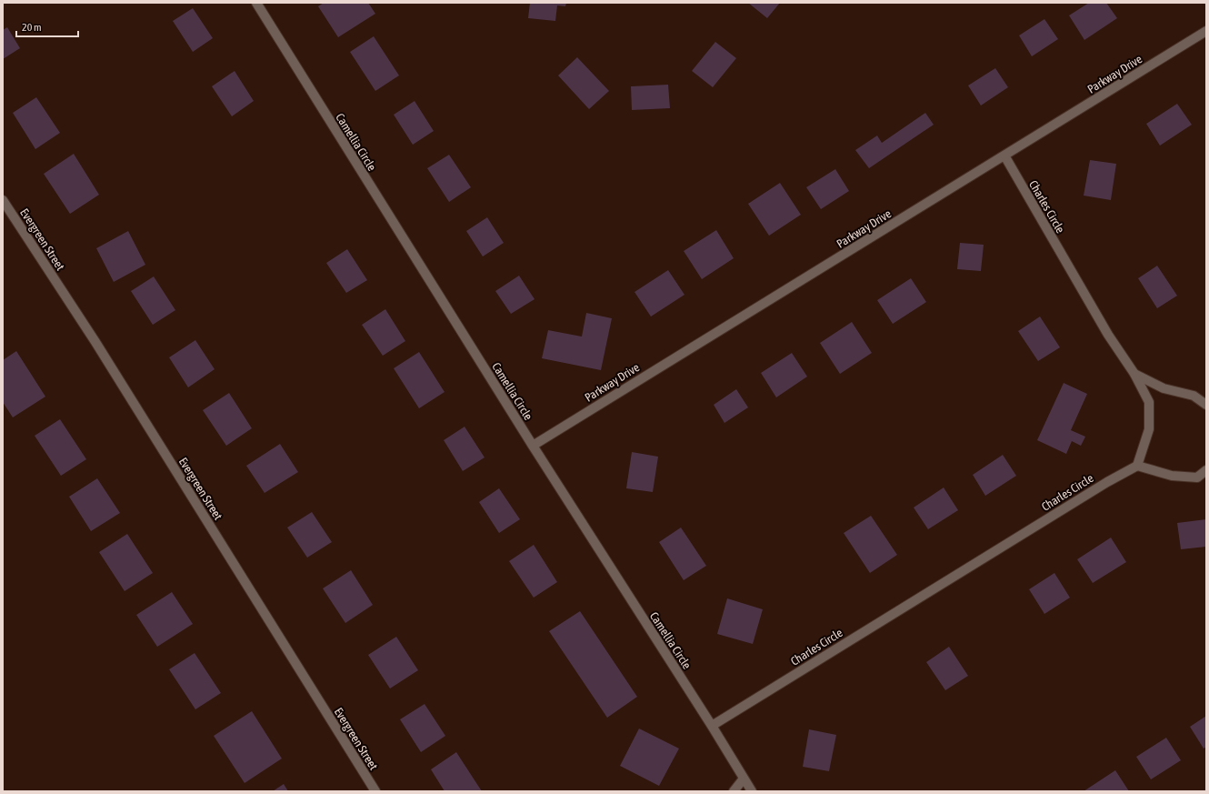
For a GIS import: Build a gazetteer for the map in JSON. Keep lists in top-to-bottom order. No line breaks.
{"streets":{"street":["Parkway Drive","Camellia Circle","Charles Circle","Evergreen Street"]},"crossings":[["Parkway Drive","Camellia Circle"],["Parkway Drive","Charles Circle"],["Camellia Circle","Charles Circle"]],"scale_bar":"20 m"}
